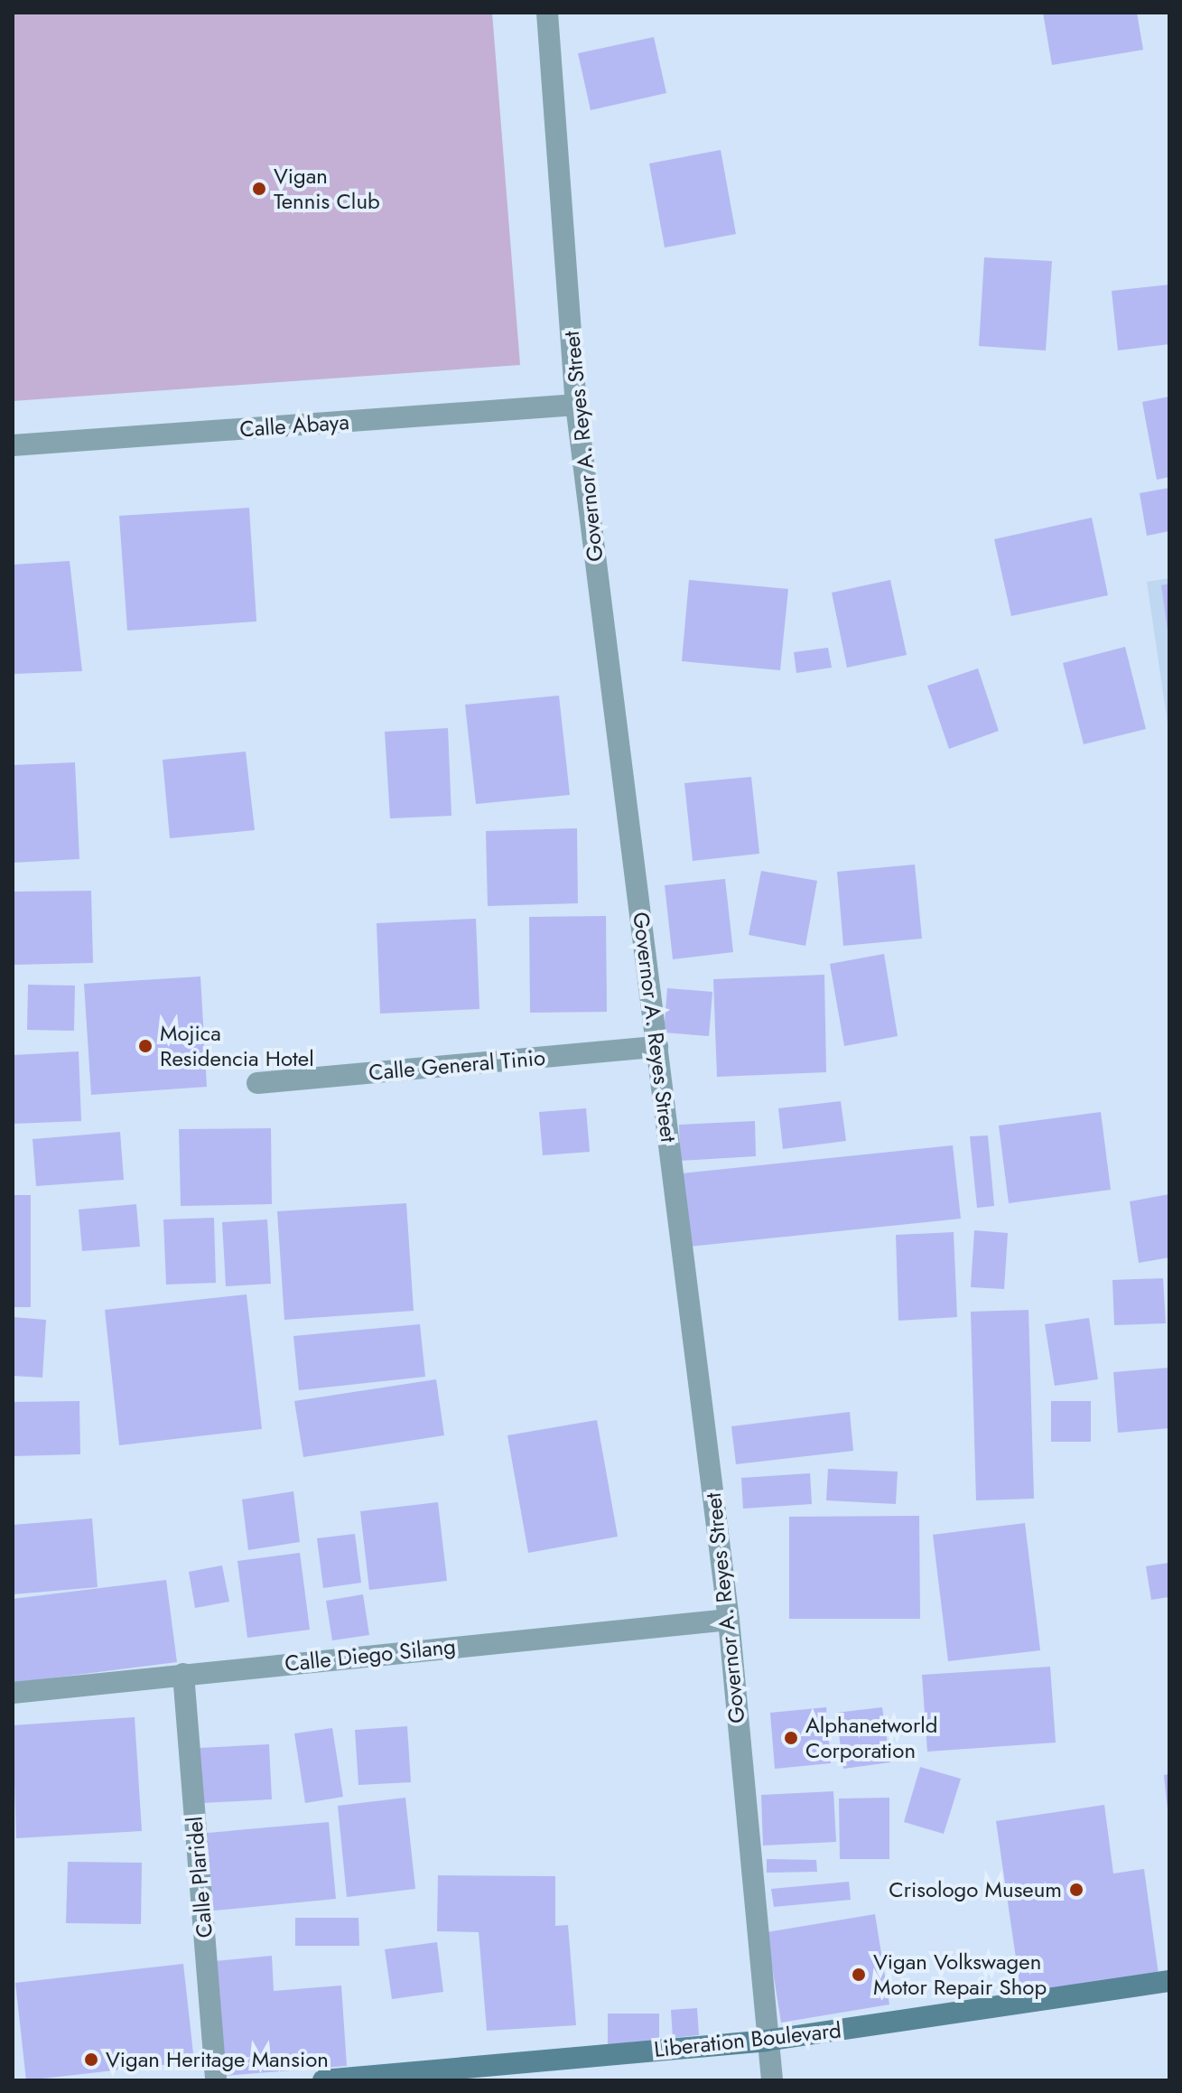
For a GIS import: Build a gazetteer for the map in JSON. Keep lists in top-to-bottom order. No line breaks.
{"streets":{"street":["Calle Abaya","Governor A. Reyes Street","Calle General Tinio","Calle Diego Silang","Calle Plaridel","Liberation Boulevard"]},"crossings":[["Calle Abaya","Governor A. Reyes Street"],["Governor A. Reyes Street","Calle General Tinio"],["Governor A. Reyes Street","Calle Diego Silang"],["Governor A. Reyes Street","Liberation Boulevard"],["Calle Diego Silang","Calle Plaridel"]],"places":["Vigan Tennis Club","Mojica Residencia Hotel","Alphanetworld Corporation","Crisologo Museum","Vigan Volkswagen Motor Repair Shop","Vigan Heritage Mansion"]}
